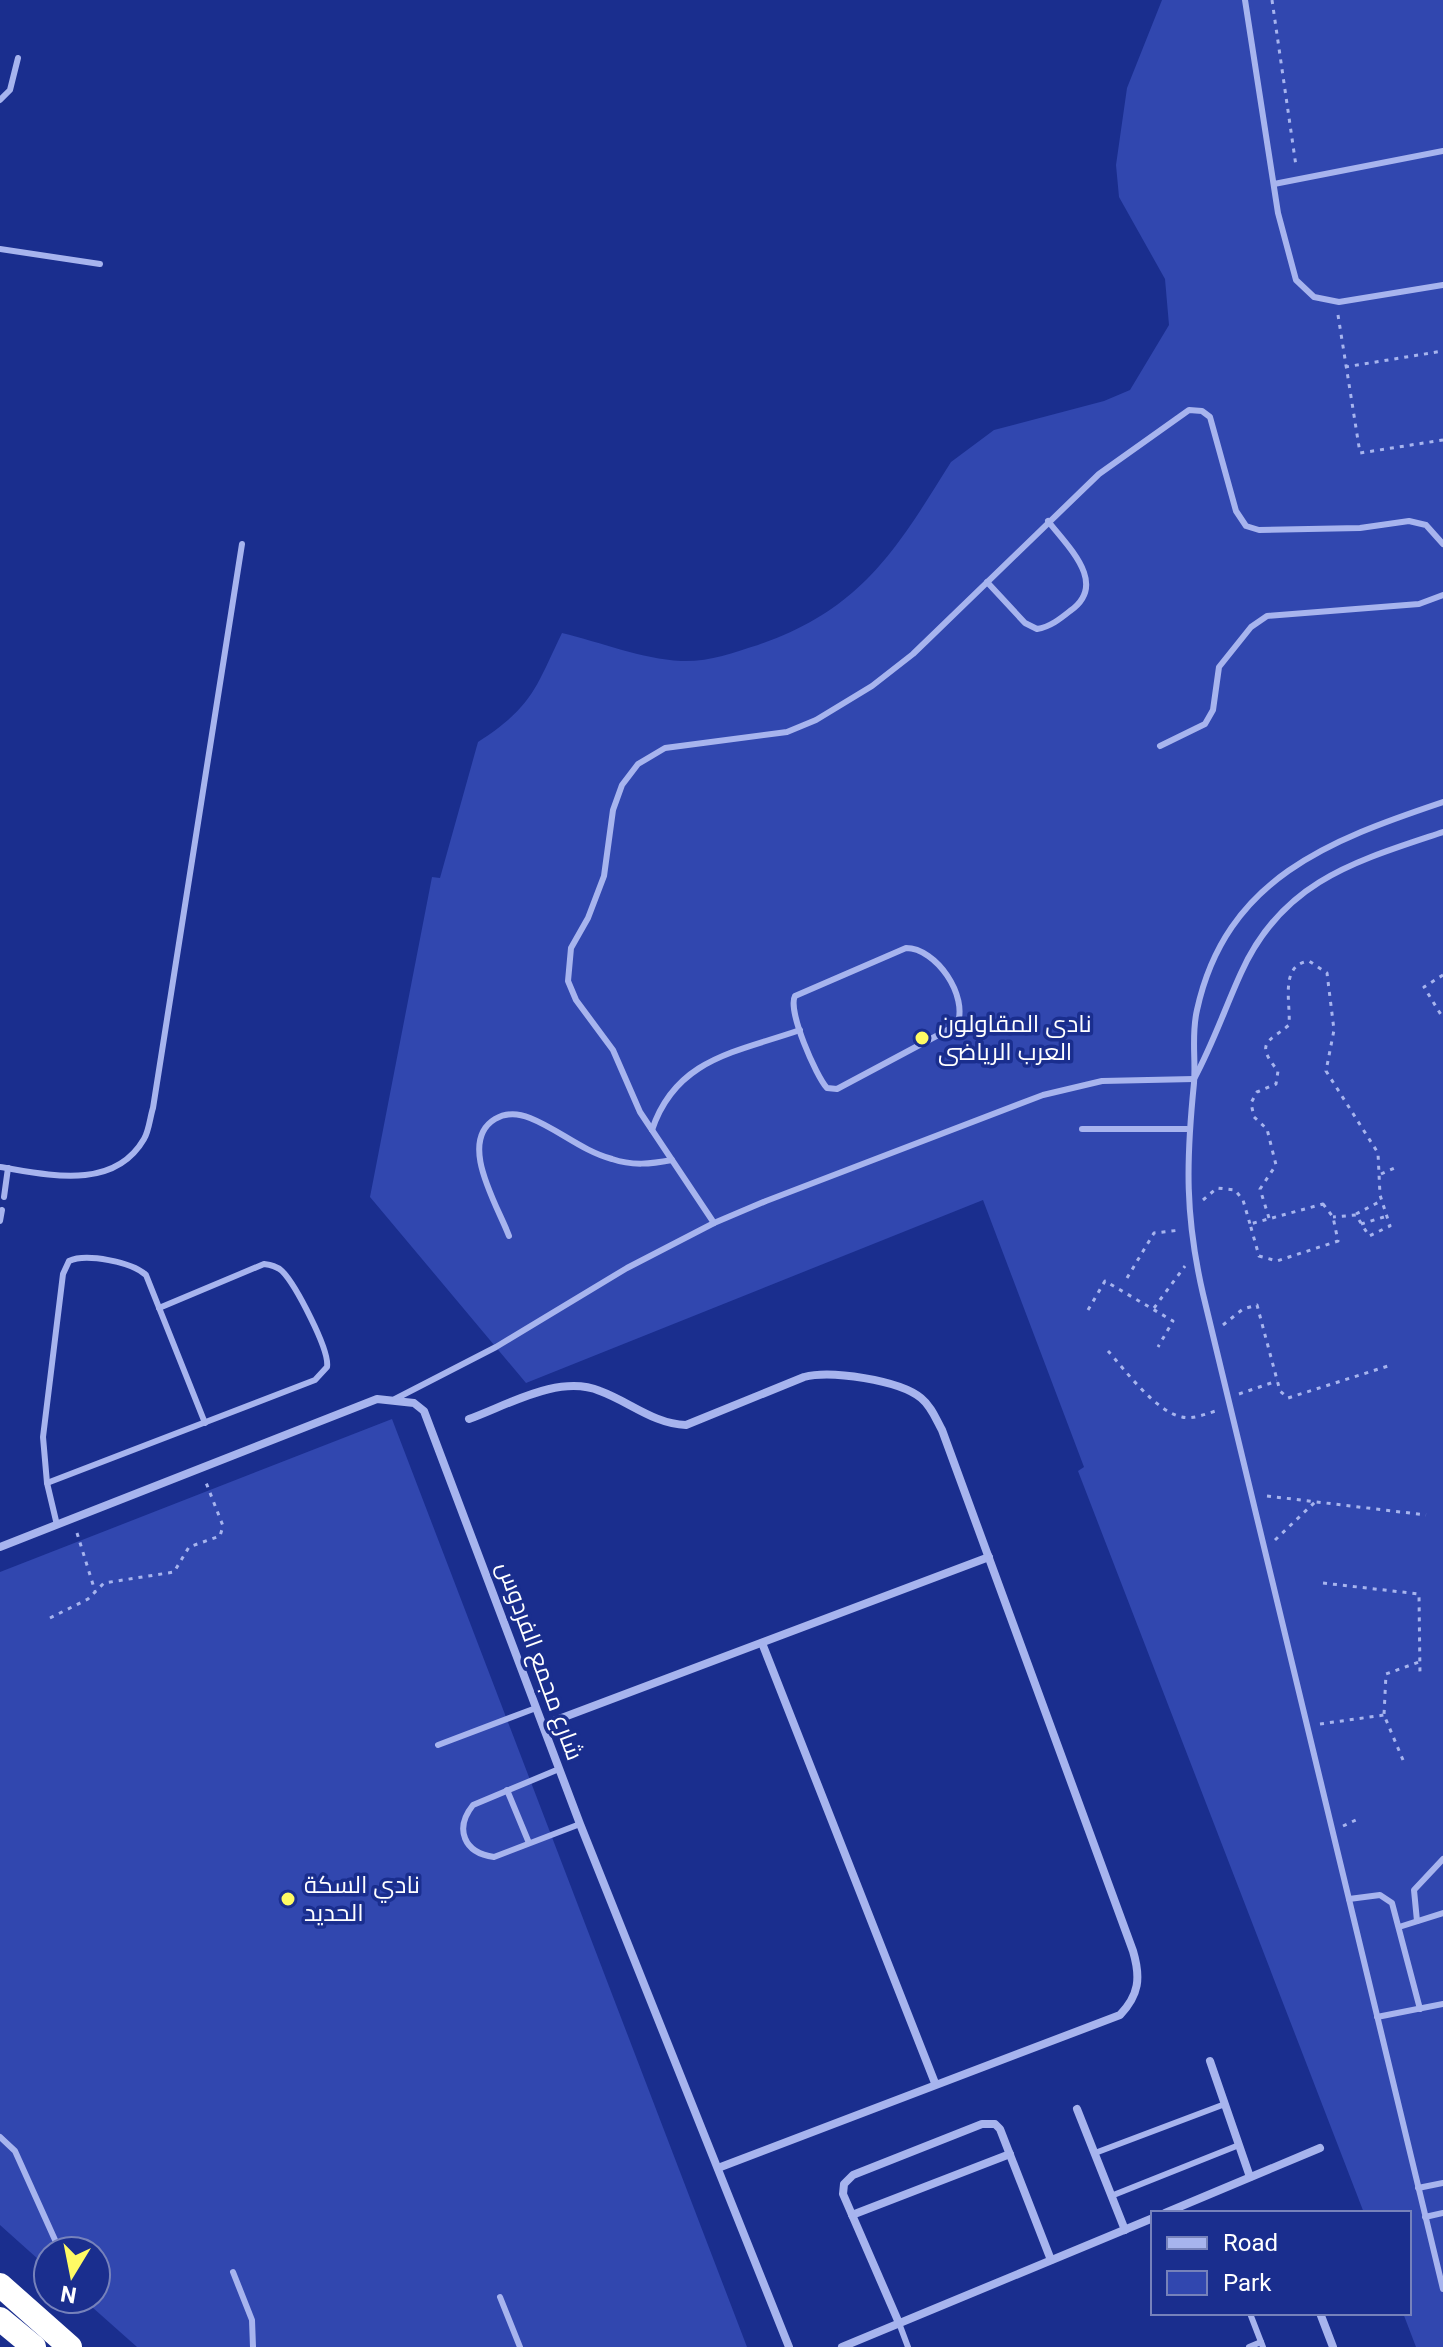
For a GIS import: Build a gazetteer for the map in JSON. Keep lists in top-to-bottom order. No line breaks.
{"streets":{"street":["شارع مجمع الفردوس"]},"places":["نادى المقاولون العرب الرياضى","نادي السكة الحديد"],"legend":["Road","Park"],"north":"bottom"}
